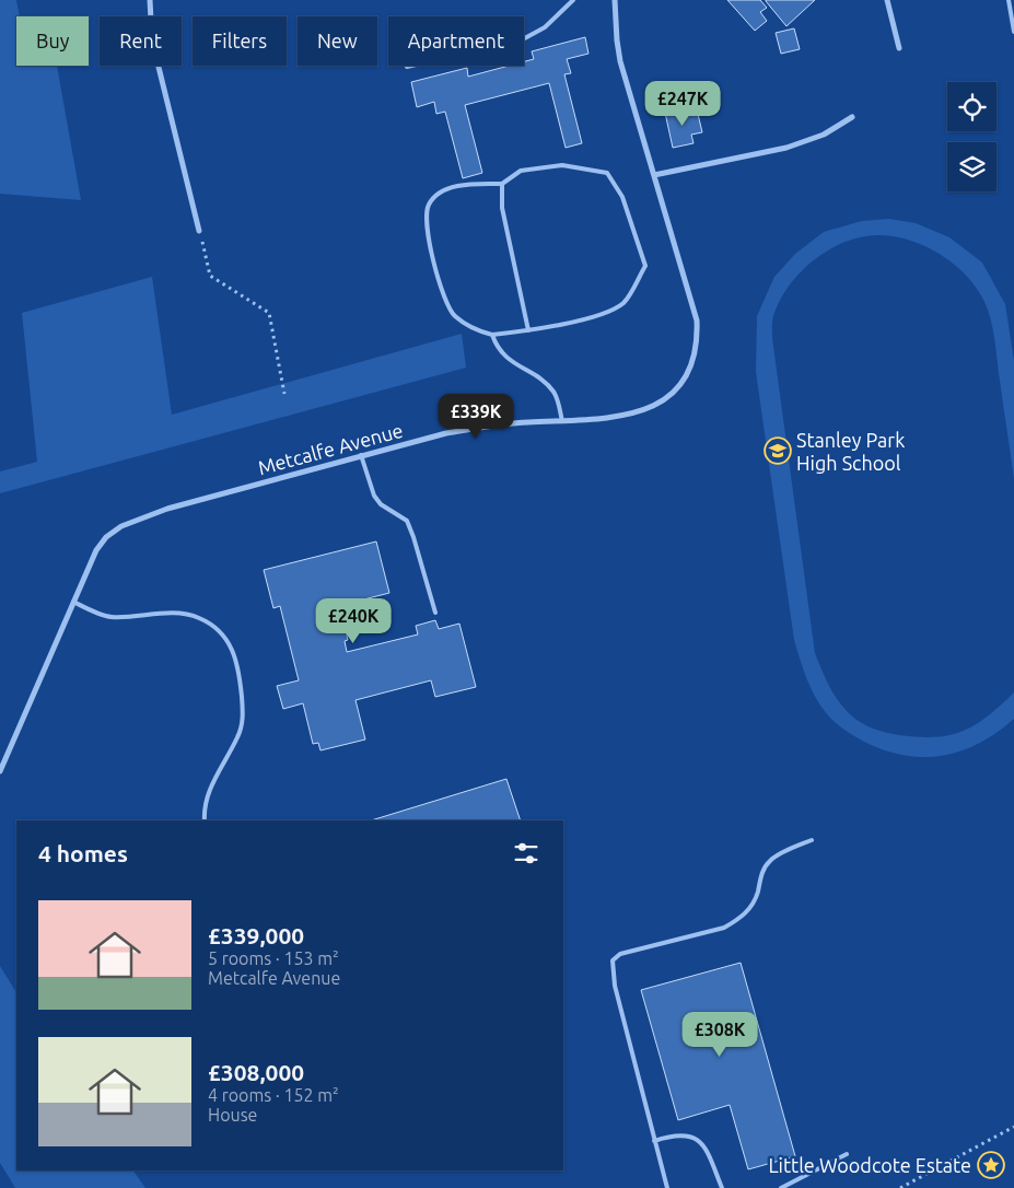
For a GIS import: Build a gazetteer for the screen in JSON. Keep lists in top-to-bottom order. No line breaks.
{"streets":{"street":["Metcalfe Avenue"]},"places":{"school or university":["Stanley Park High School"],"place":["Little Woodcote Estate"]},"page":{"chip":["Buy","Rent","Filters","New","Apartment"],"price":["£247K","£339K","£240K","£308K"],"heading":"4 homes","list":[{"name":"£339,000","note":"5 rooms · 153 m² · Metcalfe Avenue"},{"name":"£308,000","note":"4 rooms · 152 m² · House"}]}}
